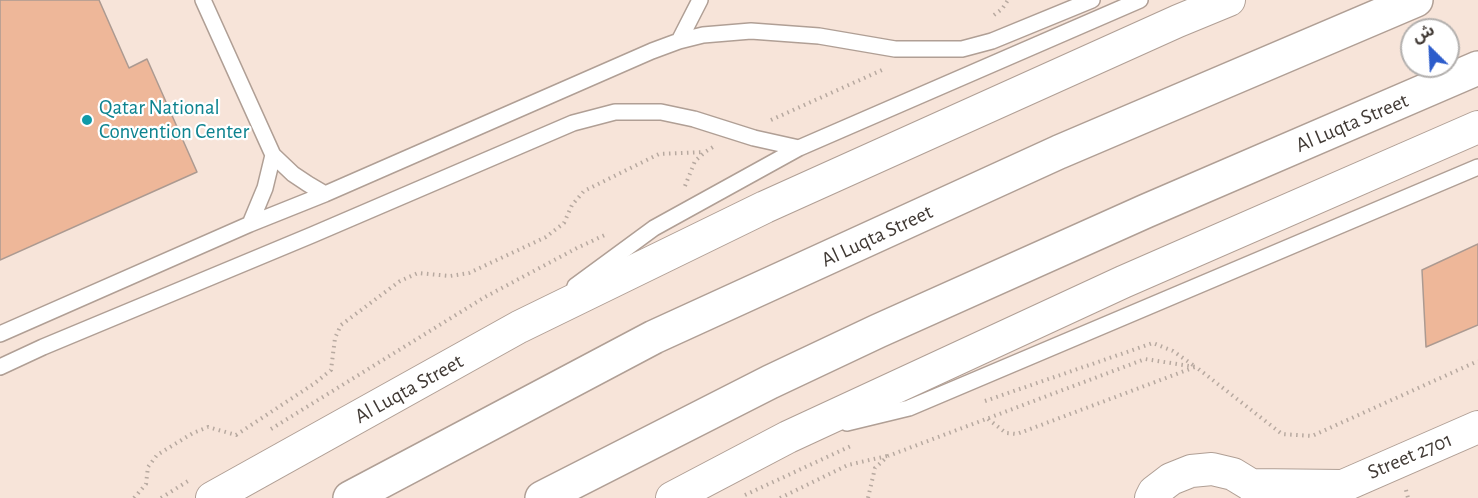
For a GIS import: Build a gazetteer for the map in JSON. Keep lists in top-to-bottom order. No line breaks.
{"streets":{"main road":["Al Luqta Street"],"street":["Street 2701"]},"places":["Qatar National Convention Center"],"north":"top left"}
